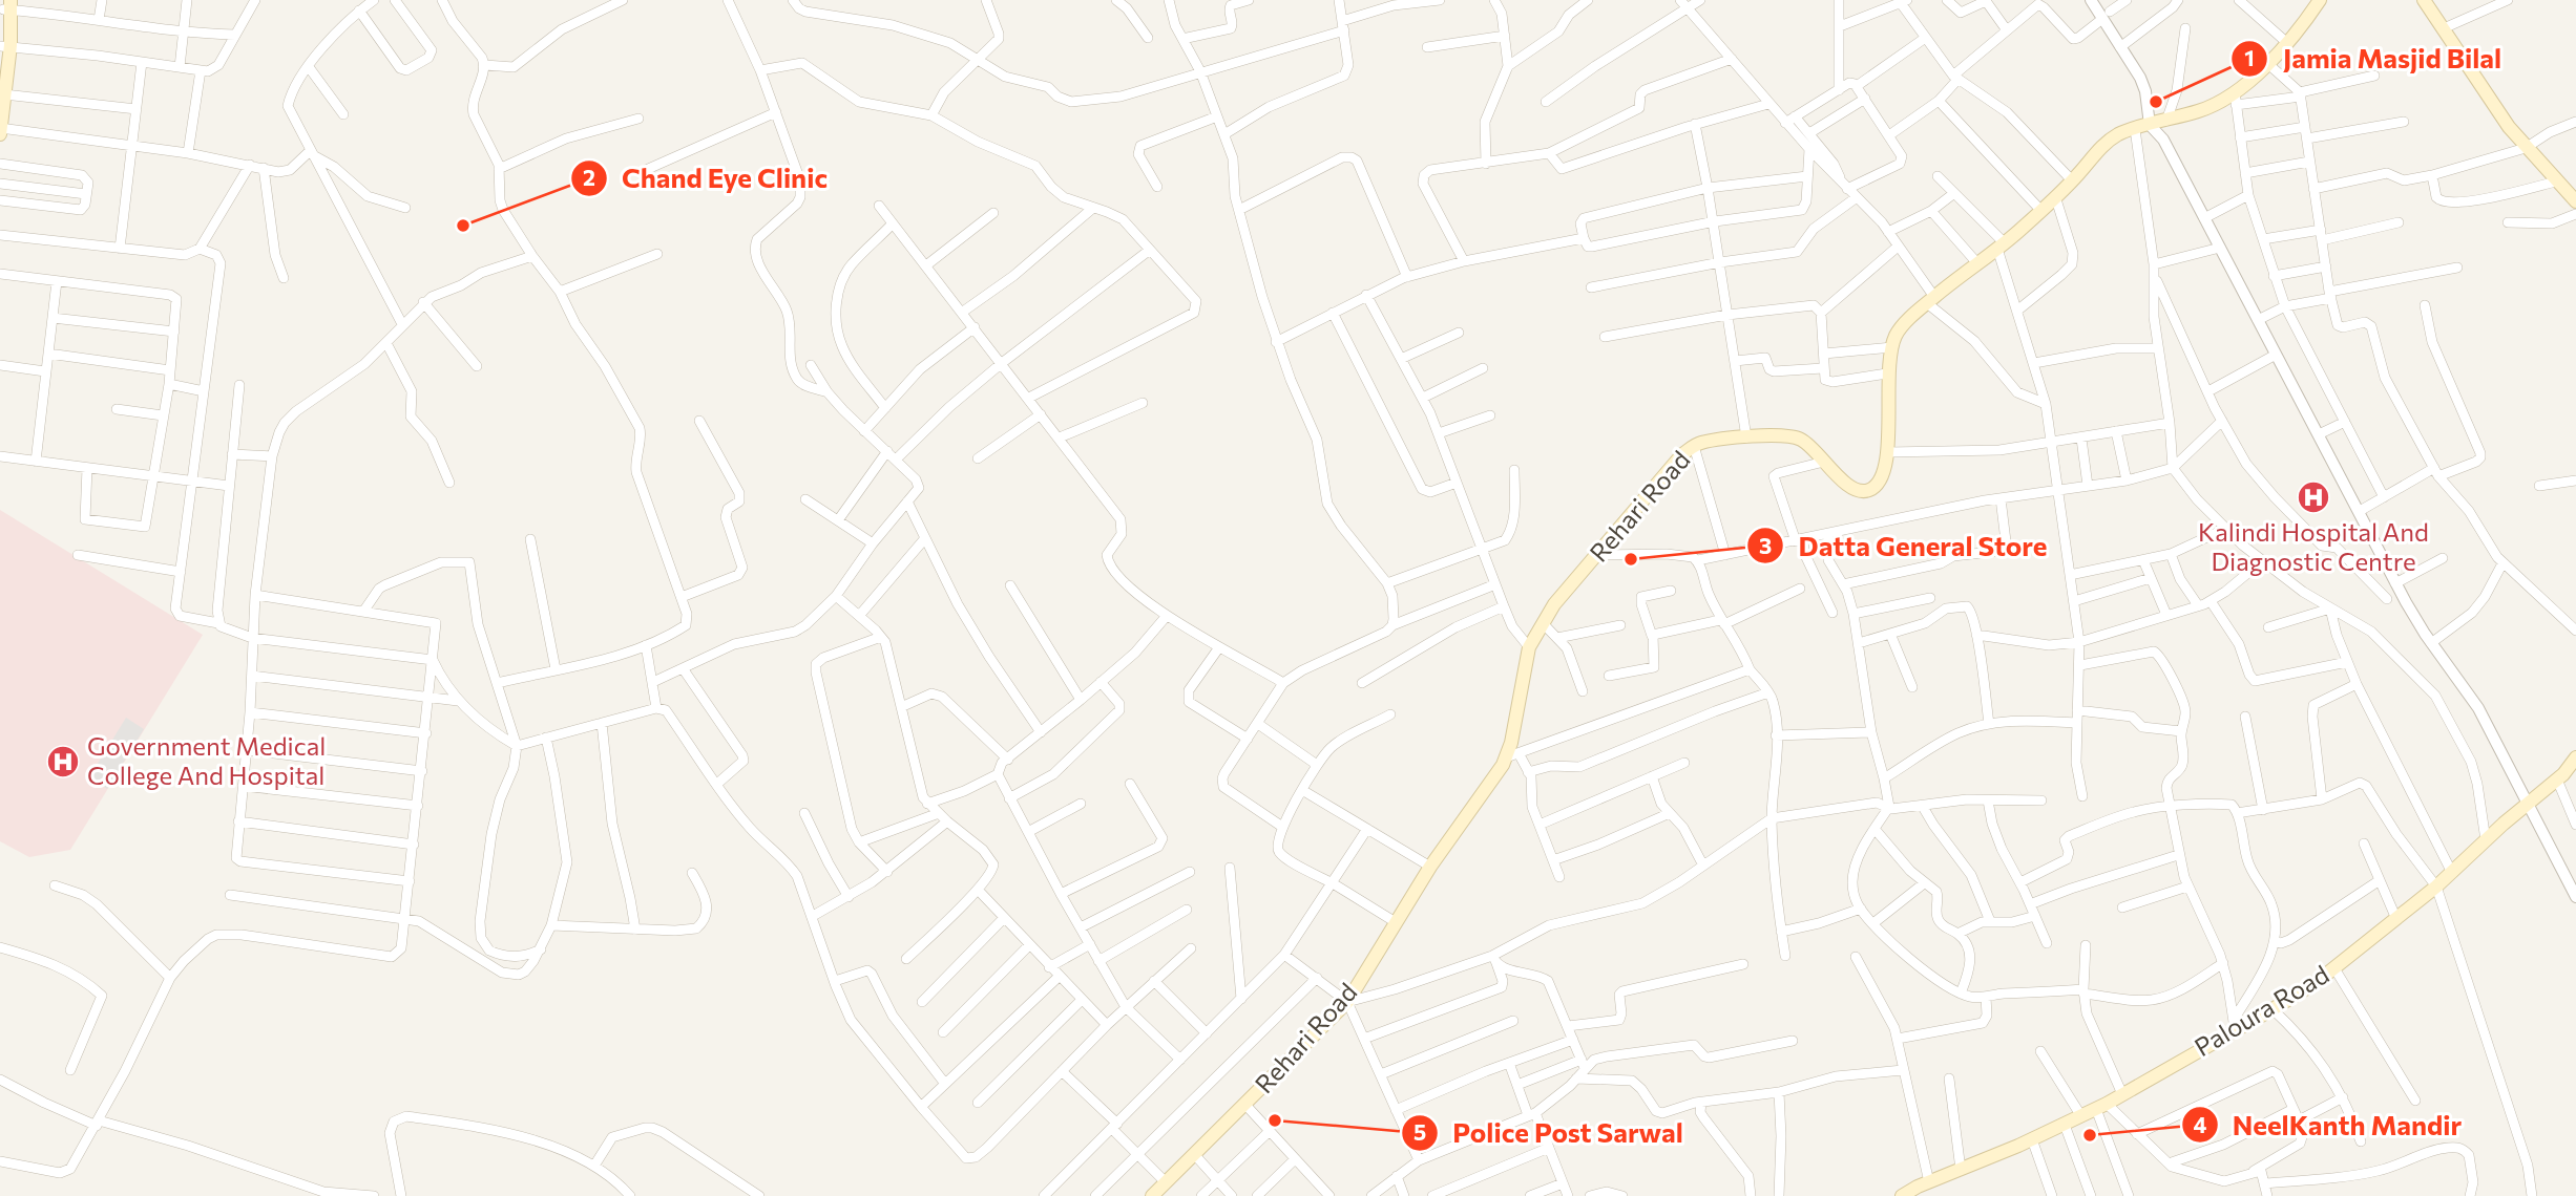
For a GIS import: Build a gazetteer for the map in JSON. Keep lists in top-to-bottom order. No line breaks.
{"streets":{"main road":["Rehari Road","Paloura Road"]},"places":{"other":["Jamia Masjid Bilal","Chand Eye Clinic","Datta General Store","Police Post Sarwal","NeelKanth Mandir"],"hospital":["Kalindi Hospital And Diagnostic Centre","Government Medical College And Hospital"]}}
